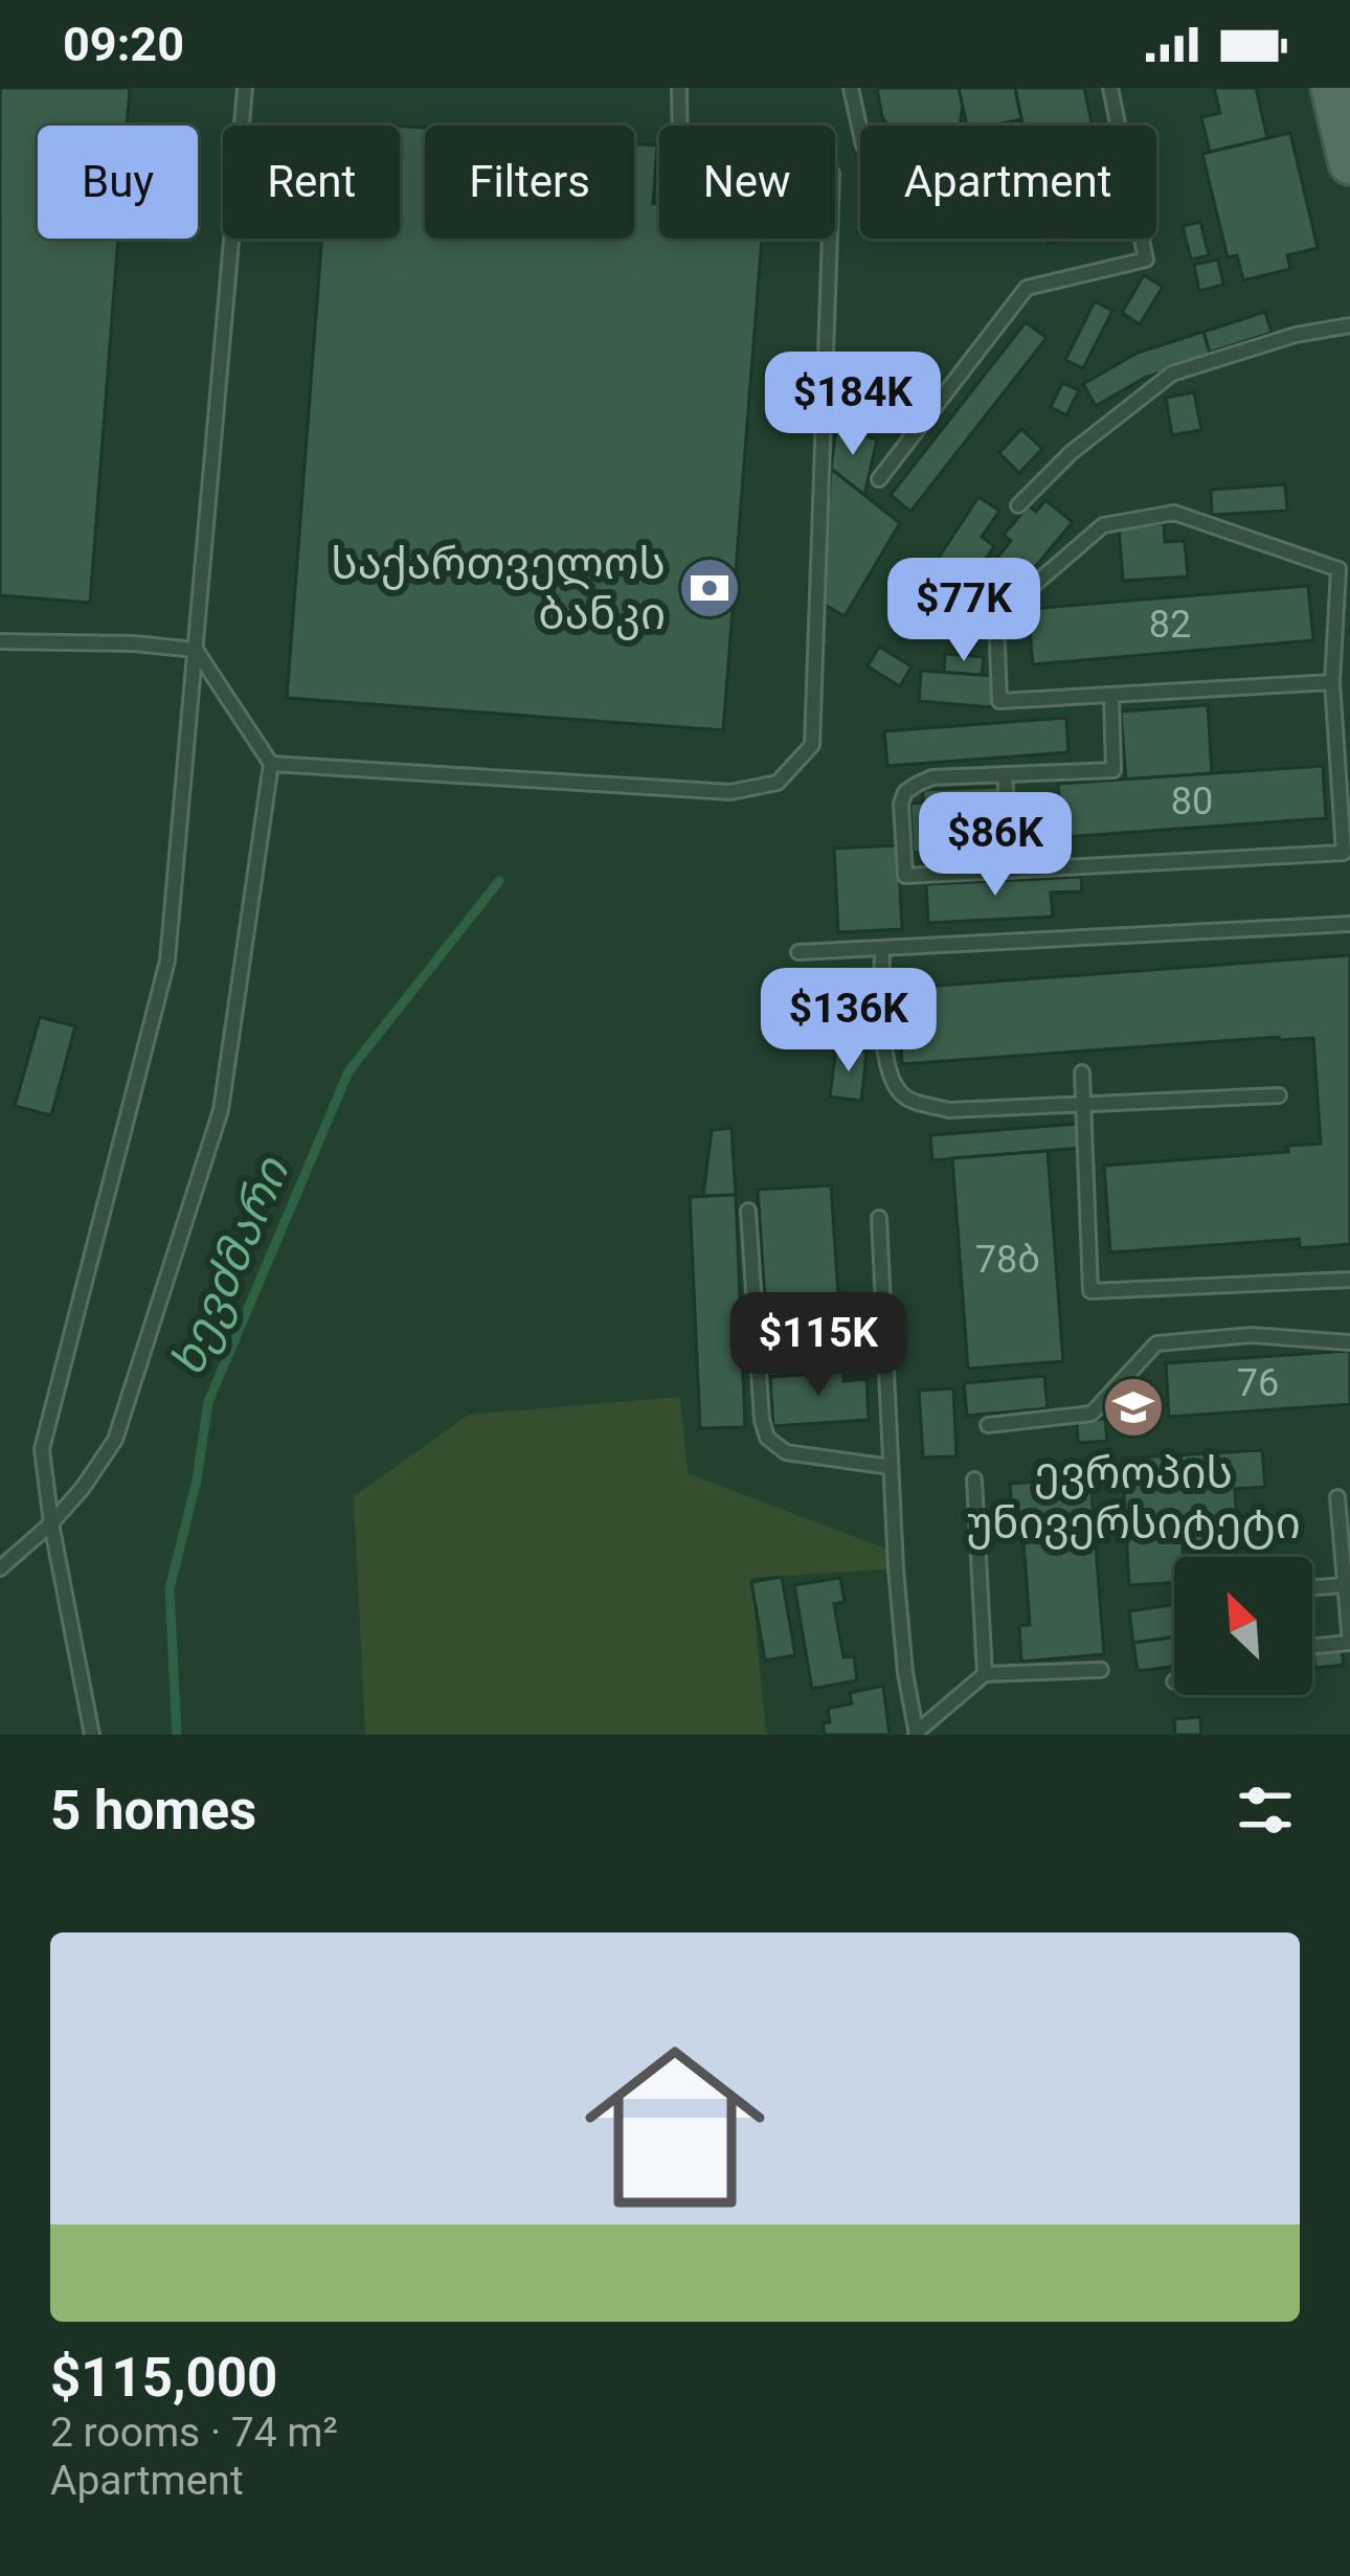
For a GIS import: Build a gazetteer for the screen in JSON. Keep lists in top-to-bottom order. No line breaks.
{"water":["ხევძმარი"],"places":{"bank":["საქართველოს ბანკი"],"school or university":["ევროპის უნივერსიტეტი"]},"house_numbers":["82","80","78ბ","76"],"north":"top left","page":{"status":"09:20","chip":["Buy","Rent","Filters","New","Apartment"],"price":["$184K","$77K","$86K","$136K","$115K"],"heading":"5 homes","list":[{"name":"$115,000","note":"2 rooms · 74 m² · Apartment"}]}}
